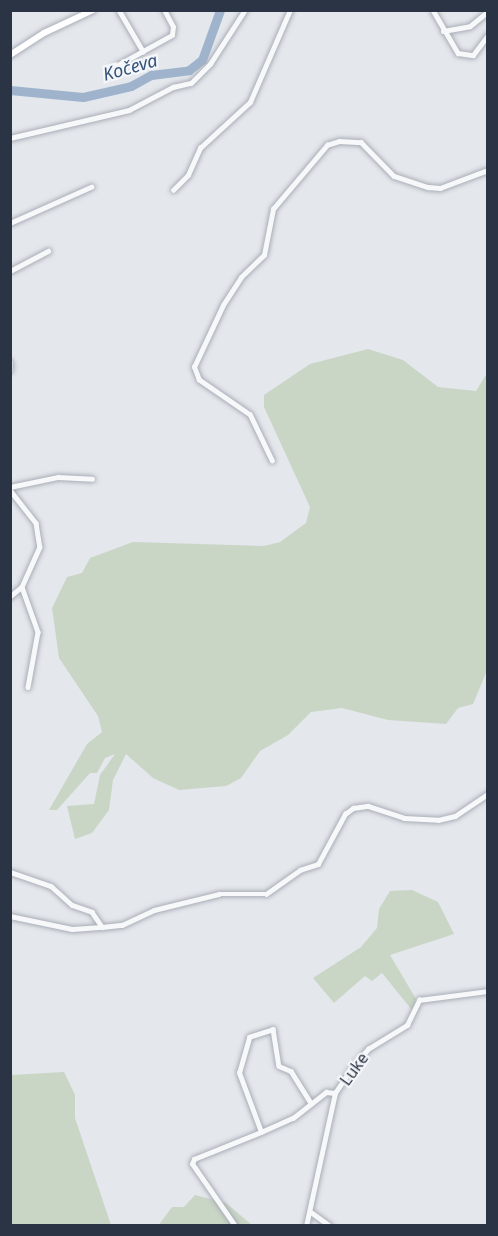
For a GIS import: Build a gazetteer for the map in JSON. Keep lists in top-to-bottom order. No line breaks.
{"streets":{"street":["Luke"]},"water":["Kočeva"]}
